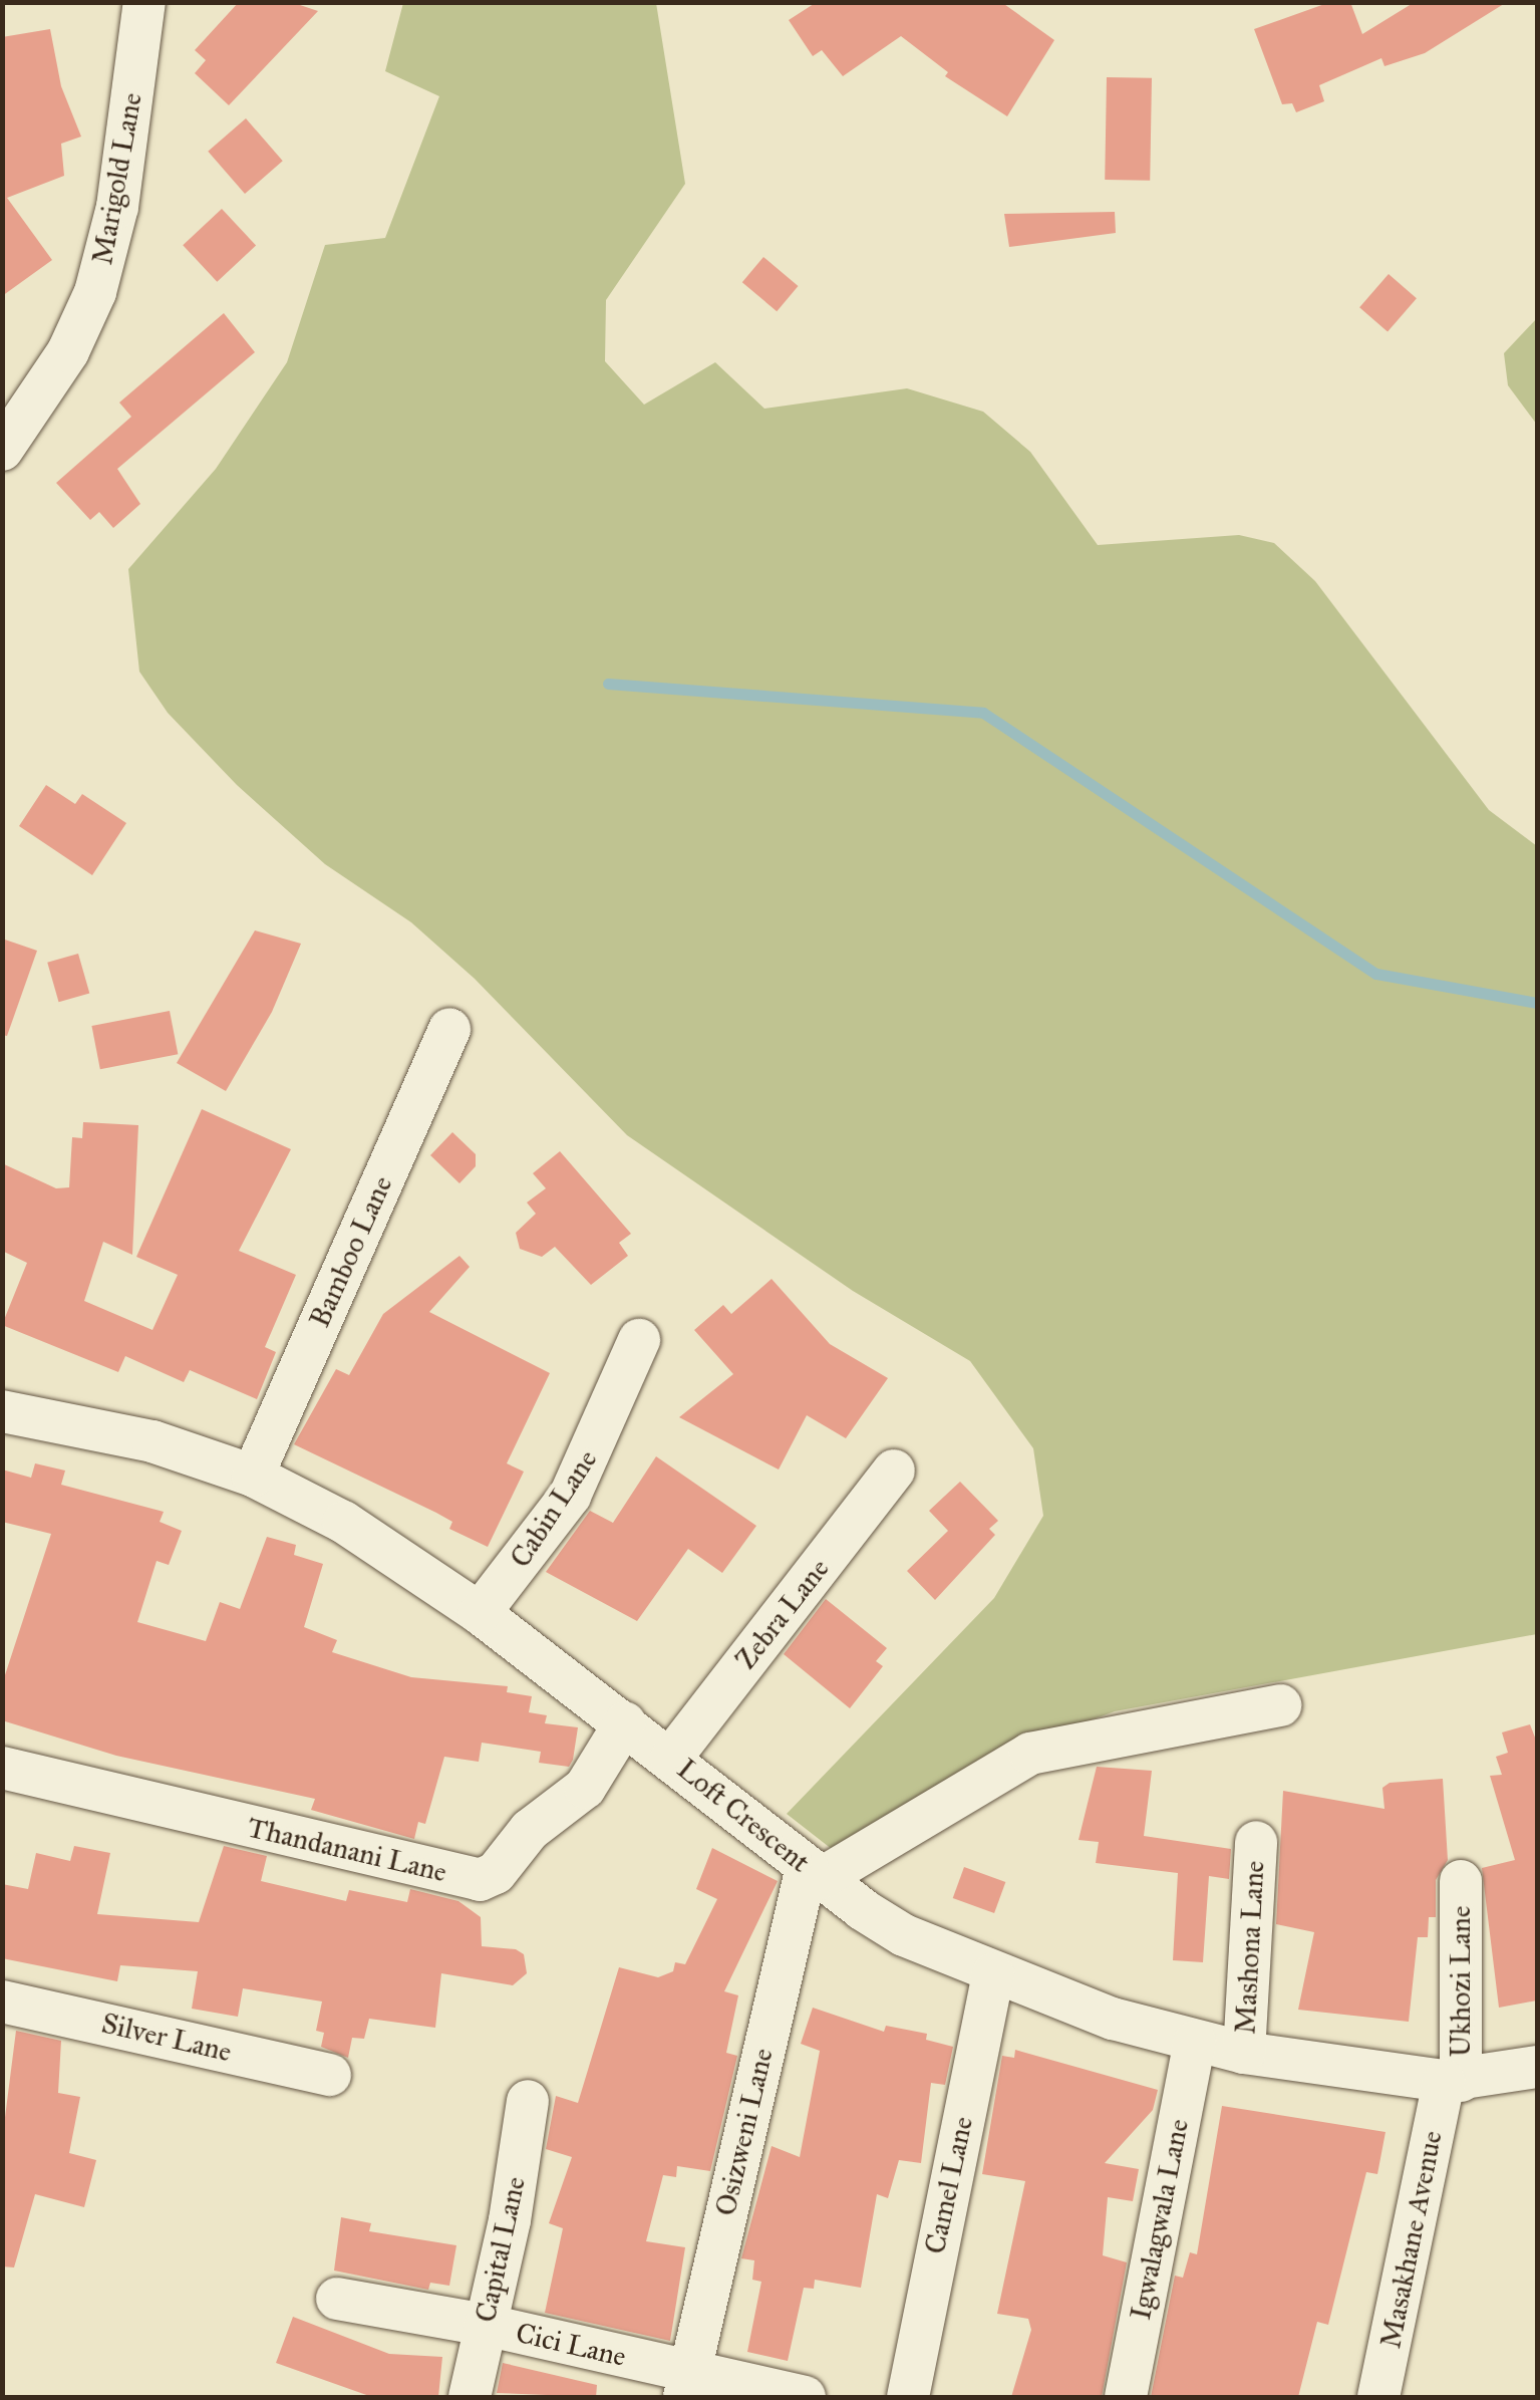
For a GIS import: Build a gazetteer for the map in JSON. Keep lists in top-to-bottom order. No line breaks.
{"streets":{"street":["Marigold Lane","Bamboo Lane","Cabin Lane","Zebra Lane","Loft Crescent","Thandanani Lane","Mashona Lane","Ukhozi Lane","Silver Lane","Osizweni Lane","Camel Lane","Igwalagwala Lane","Masakhane Avenue","Capital Lane","Cici Lane"]},"crossings":[["Bamboo Lane","Loft Crescent"],["Cabin Lane","Loft Crescent"],["Zebra Lane","Loft Crescent"],["Loft Crescent","Thandanani Lane"],["Loft Crescent","Mashona Lane"],["Loft Crescent","Ukhozi Lane"],["Loft Crescent","Osizweni Lane"],["Loft Crescent","Camel Lane"],["Loft Crescent","Igwalagwala Lane"],["Loft Crescent","Masakhane Avenue"],["Ukhozi Lane","Masakhane Avenue"],["Osizweni Lane","Cici Lane"],["Capital Lane","Cici Lane"]]}
